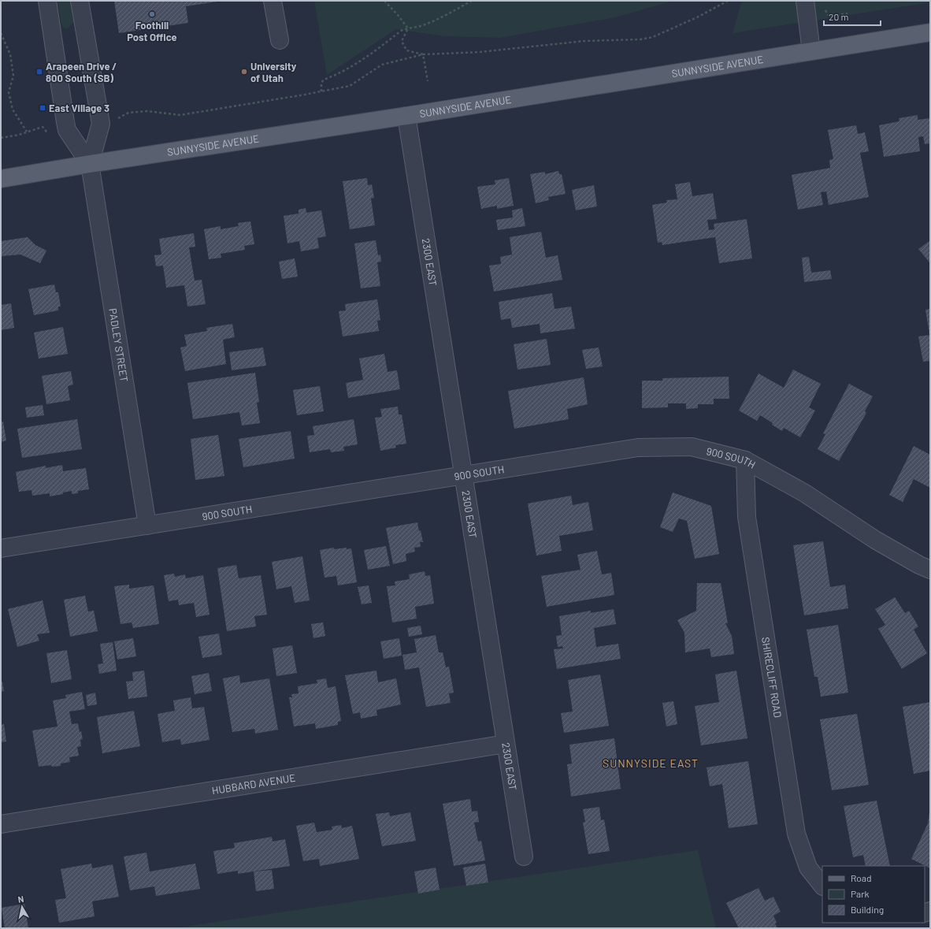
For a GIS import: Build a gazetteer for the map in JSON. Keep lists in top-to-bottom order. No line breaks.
{"streets":{"main road":["SUNNYSIDE AVENUE"],"street":["2300 EAST","PADLEY STREET","900 SOUTH","SHIRECLIFF ROAD","HUBBARD AVENUE"]},"crossings":[["SUNNYSIDE AVENUE","2300 EAST"],["SUNNYSIDE AVENUE","PADLEY STREET"],["2300 EAST","900 SOUTH"],["2300 EAST","HUBBARD AVENUE"],["PADLEY STREET","900 SOUTH"],["900 SOUTH","SHIRECLIFF ROAD"]],"districts":["SUNNYSIDE EAST"],"places":{"other":["Foothill Post Office","University of Utah"],"transit":["Arapeen Drive / 800 South (SB)","East Village 3"]},"legend":["Road","Park","Building"],"scale_bar":"20 m","north":"top"}
